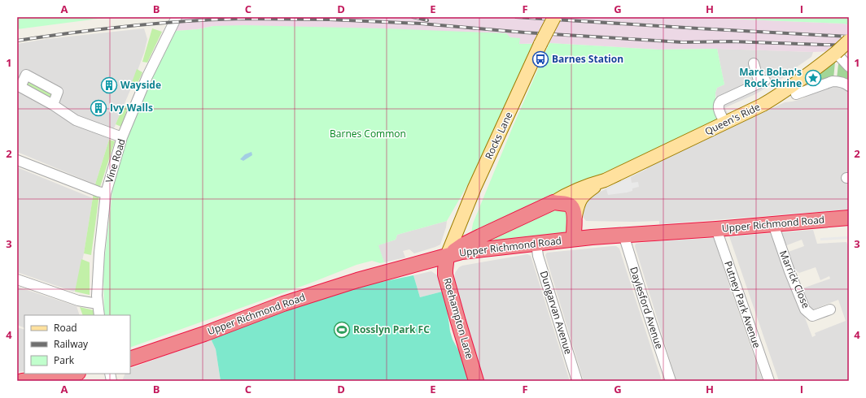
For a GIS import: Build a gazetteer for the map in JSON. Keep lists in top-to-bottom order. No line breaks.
{"streets":{"highway":["Queen's Ride","Upper Richmond Road","Roehampton Lane"],"main road":["Rocks Lane"],"street":["Vine Road","Marrick Close","Putney Park Avenue","Daylesford Avenue","Dungarvan Avenue"]},"crossings":[["Queen's Ride","Rocks Lane"],["Queen's Ride","Upper Richmond Road"],["Queen's Ride","Roehampton Lane"],["Rocks Lane","Upper Richmond Road"],["Rocks Lane","Roehampton Lane"],["Upper Richmond Road","Marrick Close"],["Upper Richmond Road","Putney Park Avenue"],["Upper Richmond Road","Daylesford Avenue"],["Upper Richmond Road","Dungarvan Avenue"],["Upper Richmond Road","Roehampton Lane"]],"parks":["Barnes Common"],"places":{"bus stop":["Barnes Station"],"place":["Marc Bolan's Rock Shrine"],"building":["Wayside","Ivy Walls"],"sports":["Rosslyn Park FC"]},"legend":["Road","Railway","Park"],"grid":{"columns":["A","B","C","D","E","F","G","H","I"],"rows":["1","2","3","4"]}}
